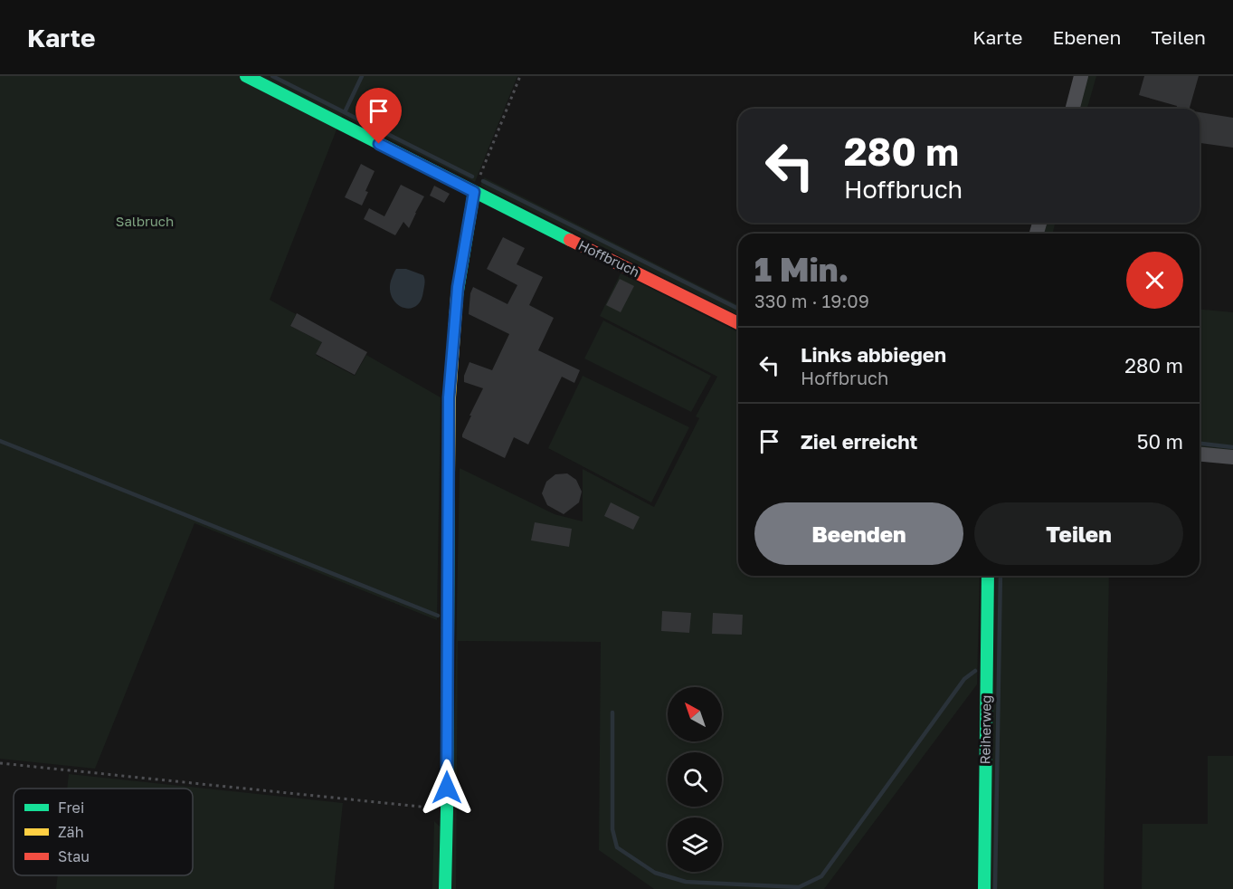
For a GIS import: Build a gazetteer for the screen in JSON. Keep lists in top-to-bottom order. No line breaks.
{"streets":{"street":["Hoffbruch","Reiherweg"]},"parks":["Salbruch"],"legend":["Frei","Zäh","Stau"],"north":"top left","page":{"header":"Karte","nav":["Karte","Ebenen","Teilen"],"turn":["280 m","Hoffbruch"],"heading":["1 Min.","330 m · 19:09"],"list":[{"name":"Links abbiegen","note":"Hoffbruch","value":"280 m"},{"name":"Ziel erreicht","value":"50 m"}],"buttons":["Beenden","Teilen"]}}
